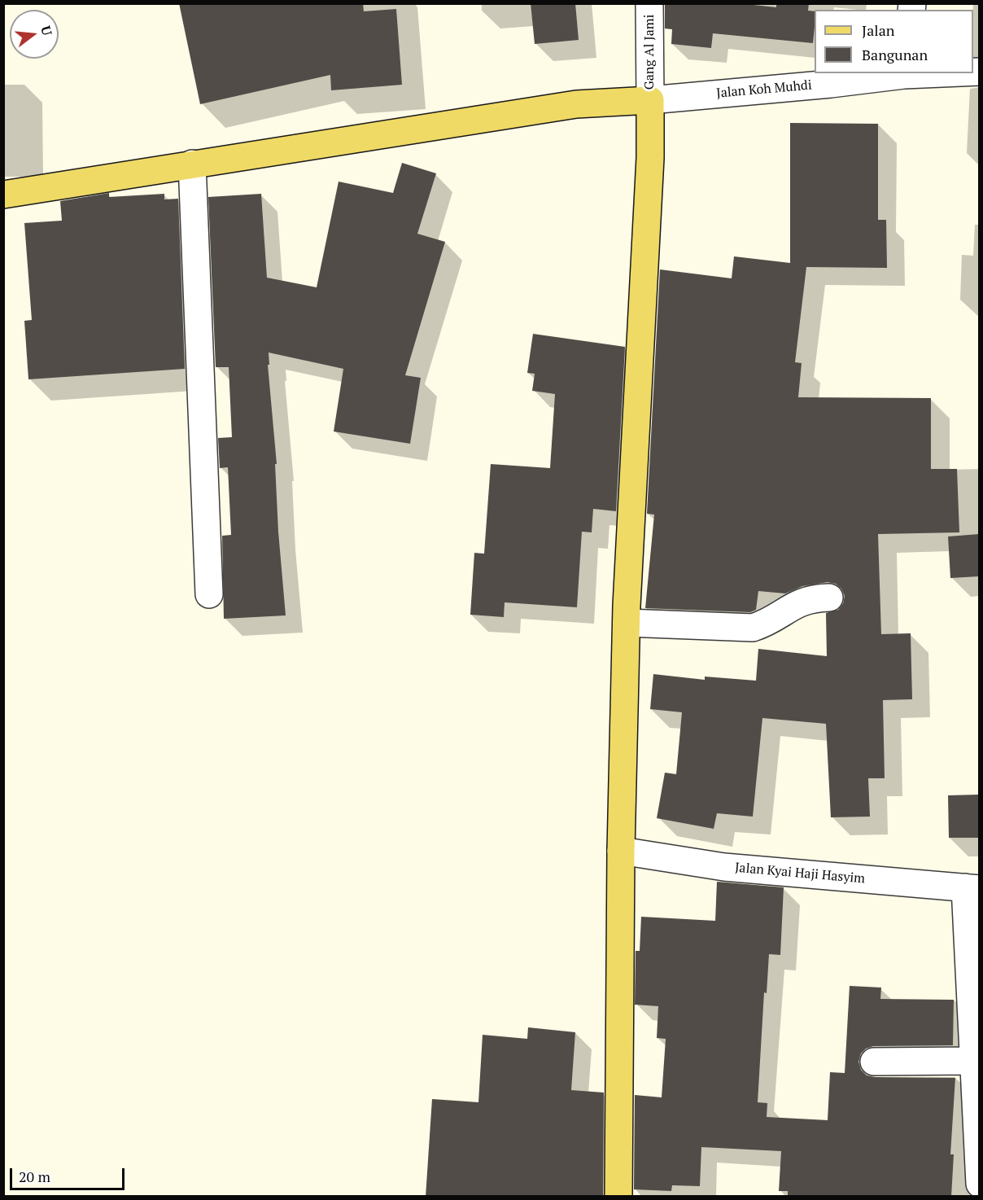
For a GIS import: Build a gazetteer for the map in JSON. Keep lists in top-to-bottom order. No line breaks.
{"streets":{"street":["Gang Al Jami","Jalan Koh Muhdi","Jalan Kyai Haji Hasyim"]},"crossings":[["Gang Al Jami","Jalan Koh Muhdi"]],"legend":["Jalan","Bangunan"],"scale_bar":"20 m","north":"right"}
